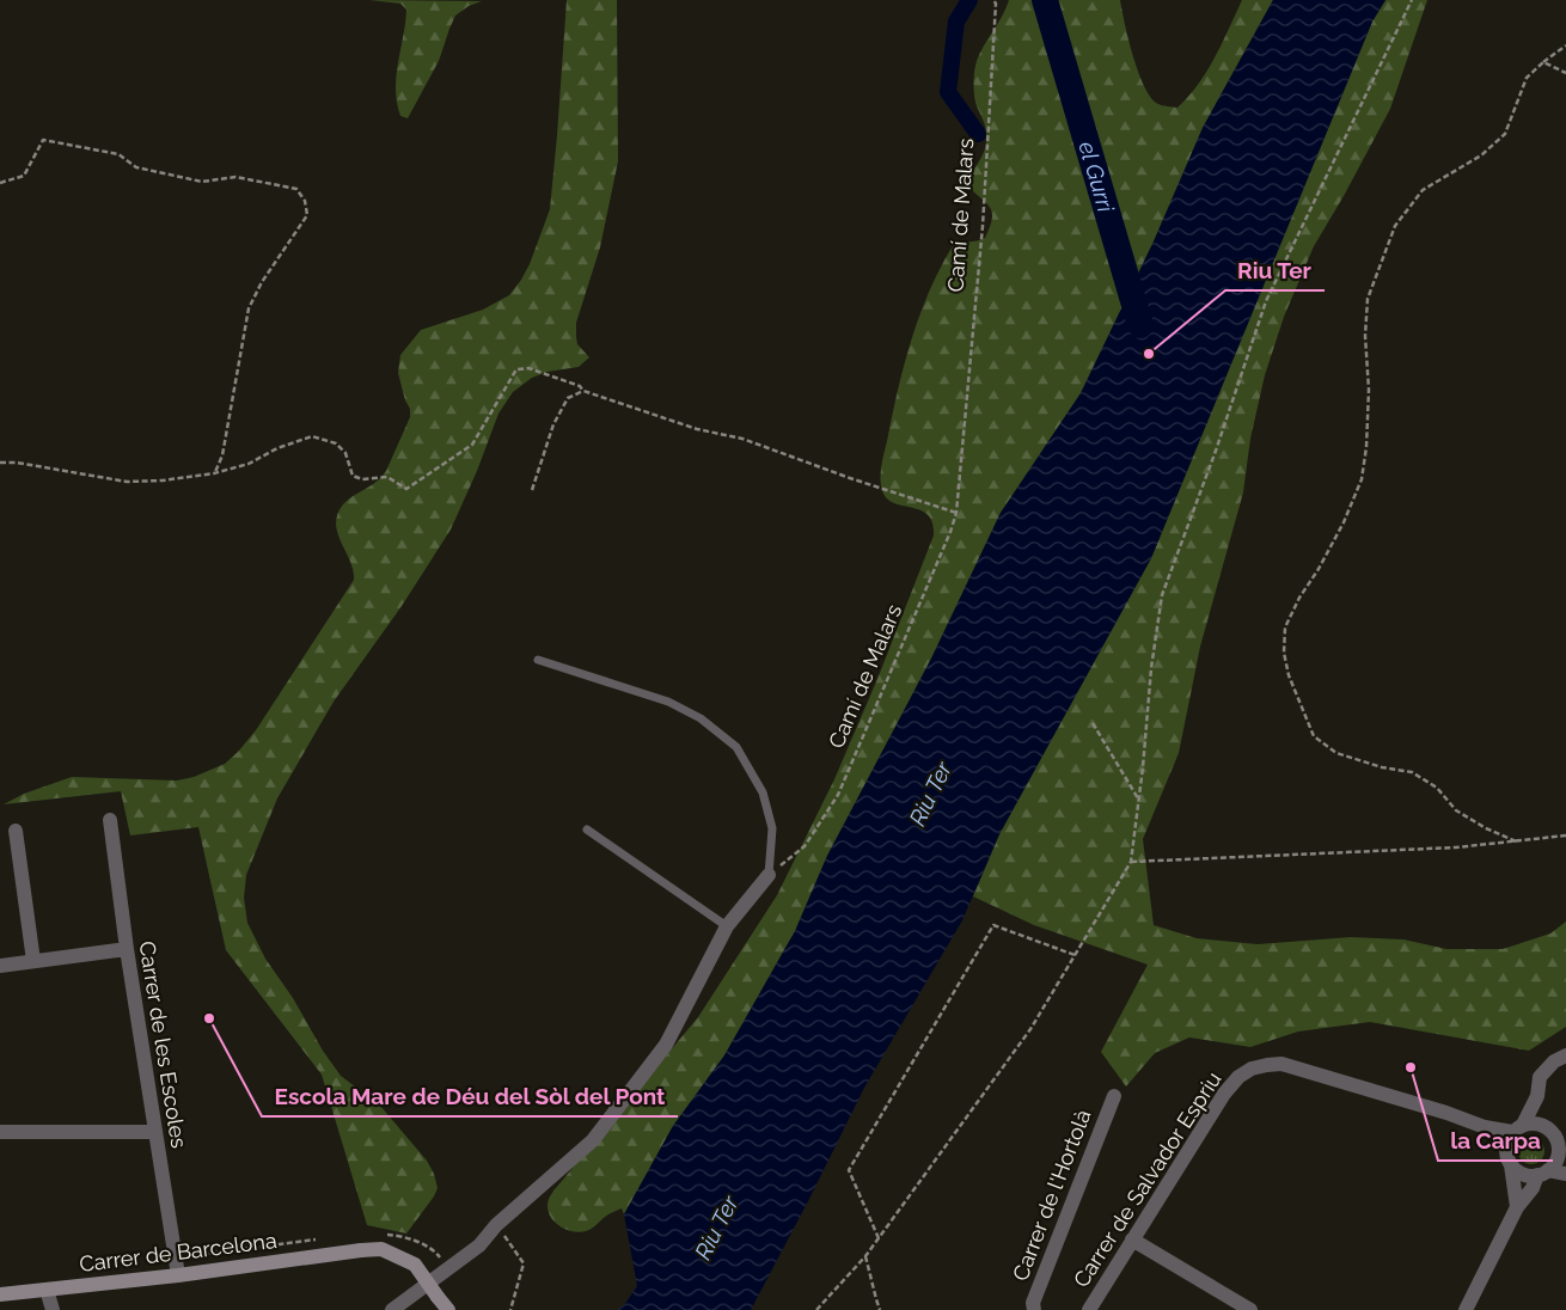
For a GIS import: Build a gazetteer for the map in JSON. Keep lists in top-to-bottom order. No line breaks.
{"streets":{"street":["Carrer de les Escoles","Carrer de Salvador Espriu","Carrer de l'Hortolà","Carrer de Barcelona"],"path":["Camí de Malars"]},"crossings":[["Carrer de les Escoles","Carrer de Barcelona"]],"water":["el Gurri","Riu Ter"],"places":["Riu Ter","Escola Mare de Déu del Sòl del Pont","la Carpa"]}
